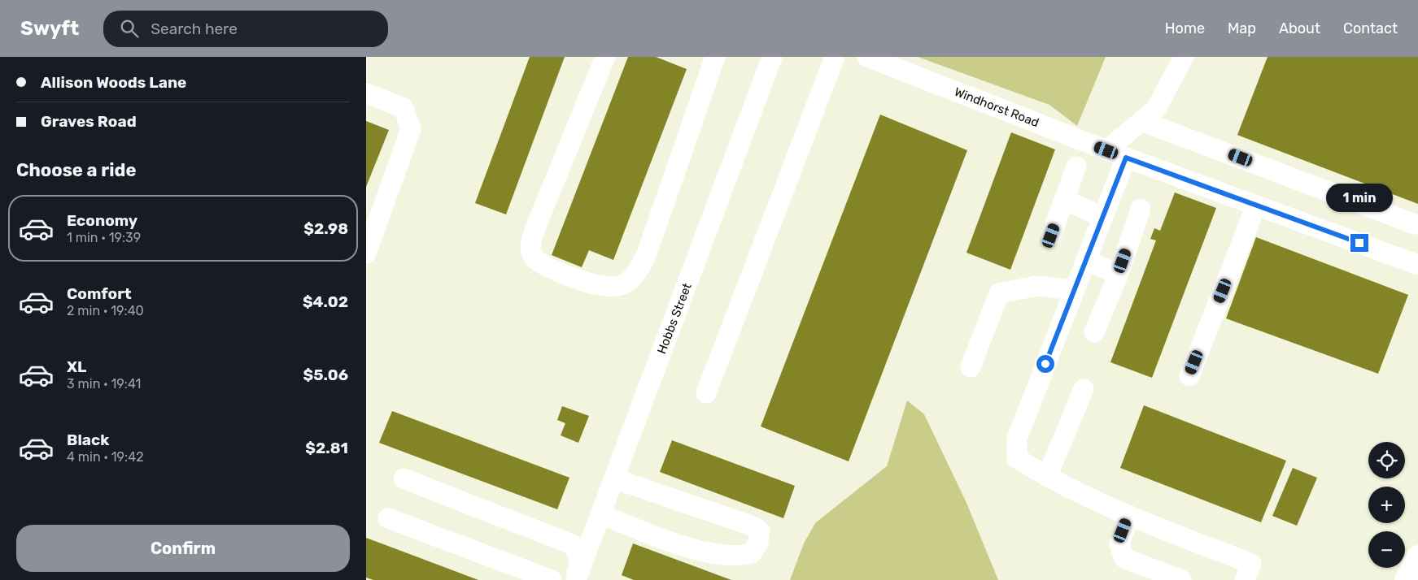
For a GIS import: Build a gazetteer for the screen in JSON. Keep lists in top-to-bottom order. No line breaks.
{"streets":{"street":["Windhorst Road","Hobbs Street"]},"page":{"header":"Swyft","search":"Search here","nav":["Home","Map","About","Contact"],"banner":["Allison Woods Lane","Graves Road"],"heading":"Choose a ride","bubble":"1 min","list":[{"name":"Economy","note":"1 min · 19:39","value":"$2.98"},{"name":"Comfort","note":"2 min · 19:40","value":"$4.02"},{"name":"XL","note":"3 min · 19:41","value":"$5.06"},{"name":"Black","note":"4 min · 19:42","value":"$2.81"}],"map_buttons":["+","−"],"buttons":"Confirm"}}
